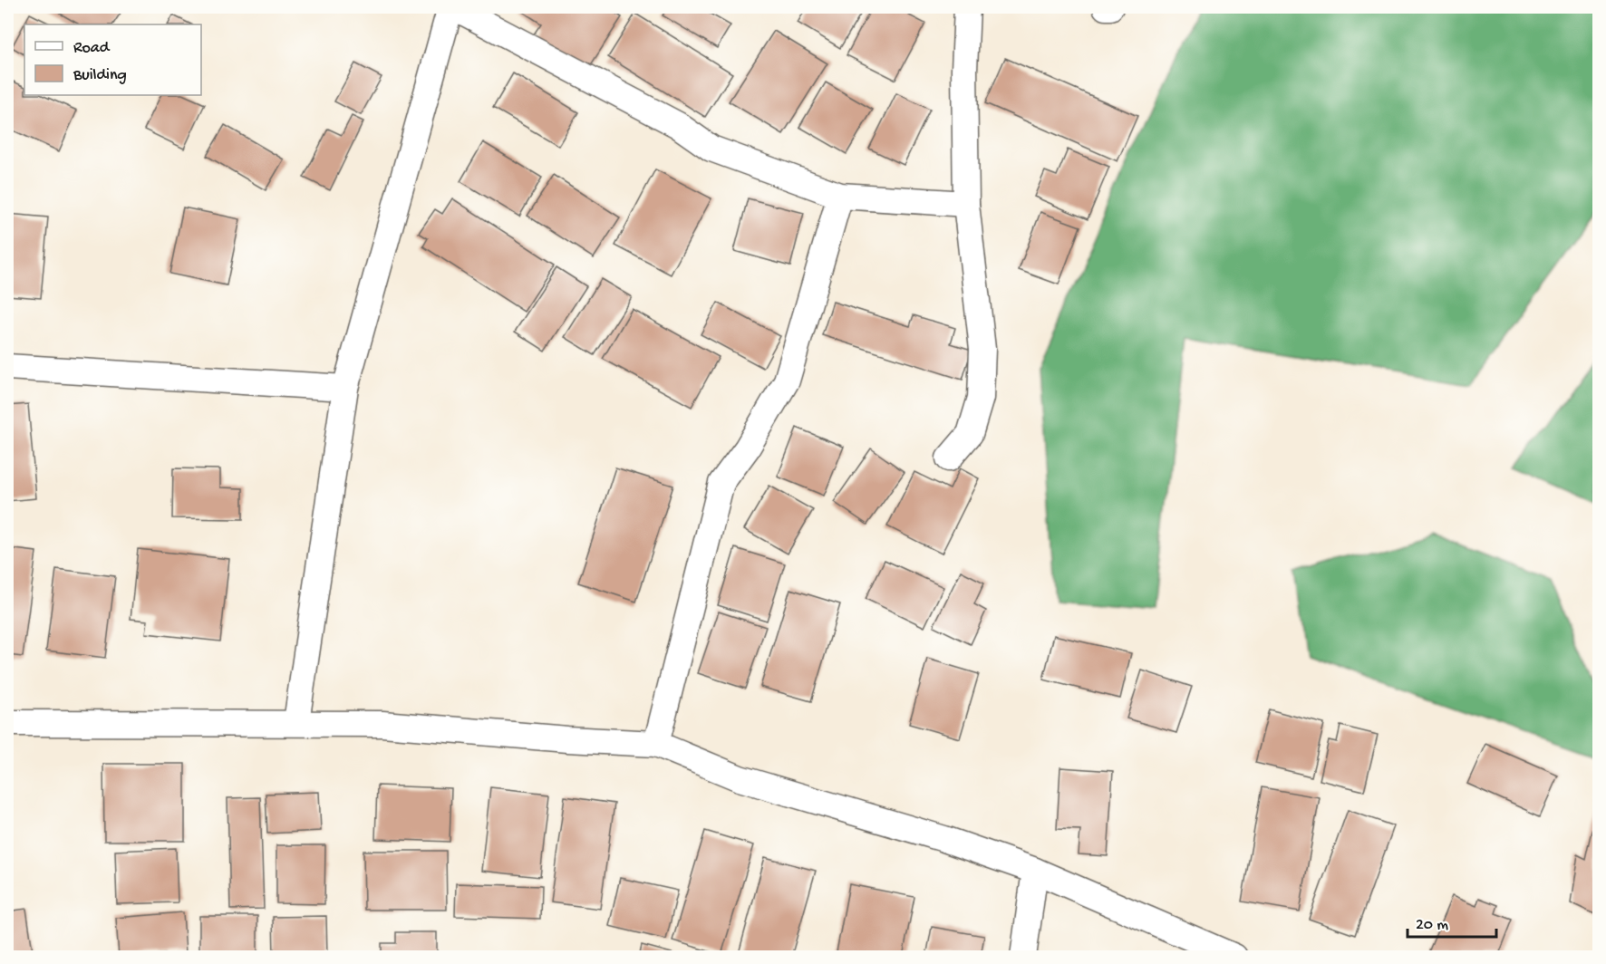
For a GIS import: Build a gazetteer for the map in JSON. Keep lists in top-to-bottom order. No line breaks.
{"legend":["Road","Building"],"scale_bar":"20 m"}
